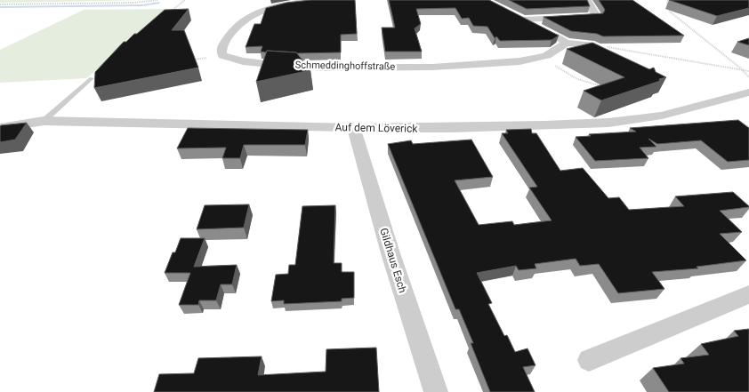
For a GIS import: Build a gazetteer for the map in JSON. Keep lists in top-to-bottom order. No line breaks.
{"streets":{"street":["Schmeddinghoffstraße","Auf dem Löverick","Gildhaus Esch"]},"crossings":[["Auf dem Löverick","Gildhaus Esch"]]}
